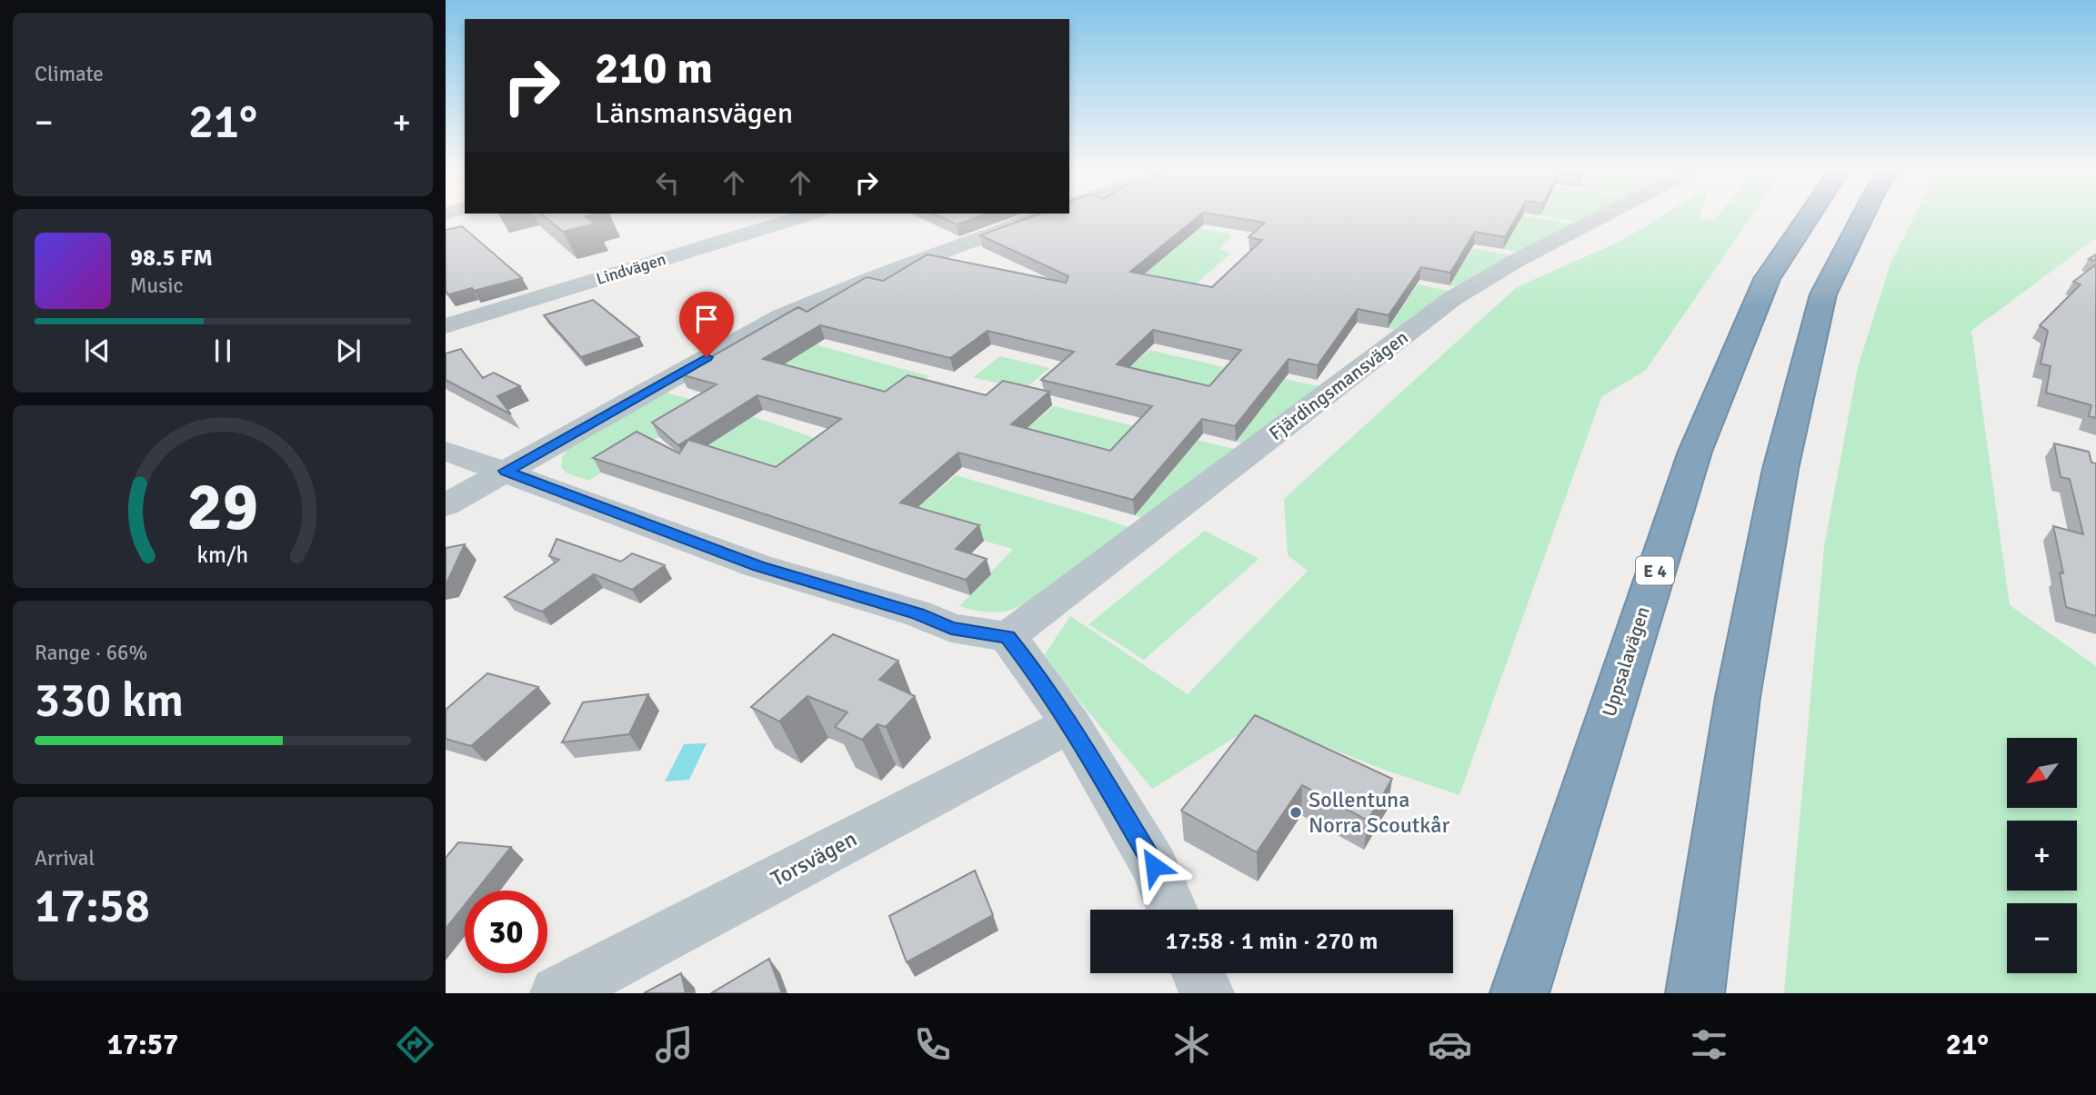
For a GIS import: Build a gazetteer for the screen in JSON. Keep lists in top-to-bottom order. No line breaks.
{"streets":{"highway":["E 4","Uppsalavägen"],"street":["Lindvägen","Fjärdingsmansvägen","Torsvägen"]},"places":["Sollentuna Norra Scoutkår"],"north":"bottom left","page":{"tile":["Climate",["Range · 66%","330 km"],["Arrival","17:58"]],"turn":["210 m","Länsmansvägen"],"heat":["−","21°","+"],"song":["98.5 FM","Music"],"map_buttons":["+","−"],"limit":"30","trip":"17:58 · 1 min · 270 m","tabs":["17:57","21°"],"gauge":["29","km/h"]}}
